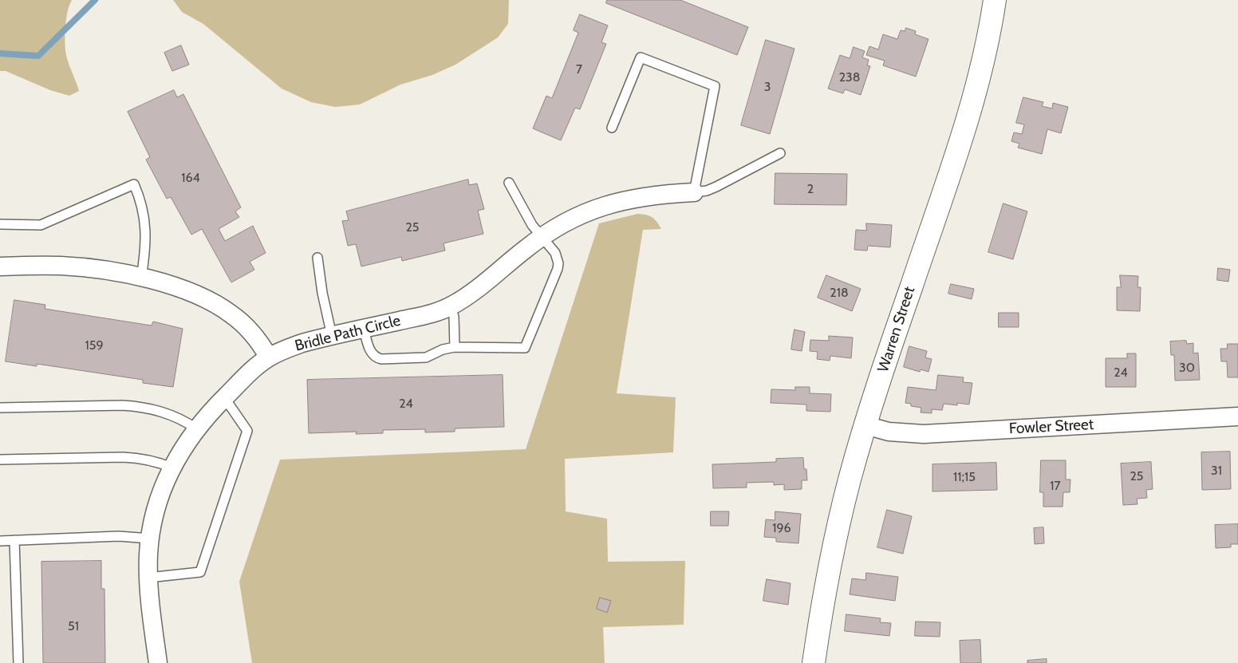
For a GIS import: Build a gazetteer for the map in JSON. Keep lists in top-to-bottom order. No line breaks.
{"streets":{"main road":["Warren Street"],"street":["Bridle Path Circle","Fowler Street"]},"crossings":[["Warren Street","Fowler Street"]],"house_numbers":["7","238","3","164","2","25","218","159","30","24","24","31","25","11;15","17","196","51"]}
